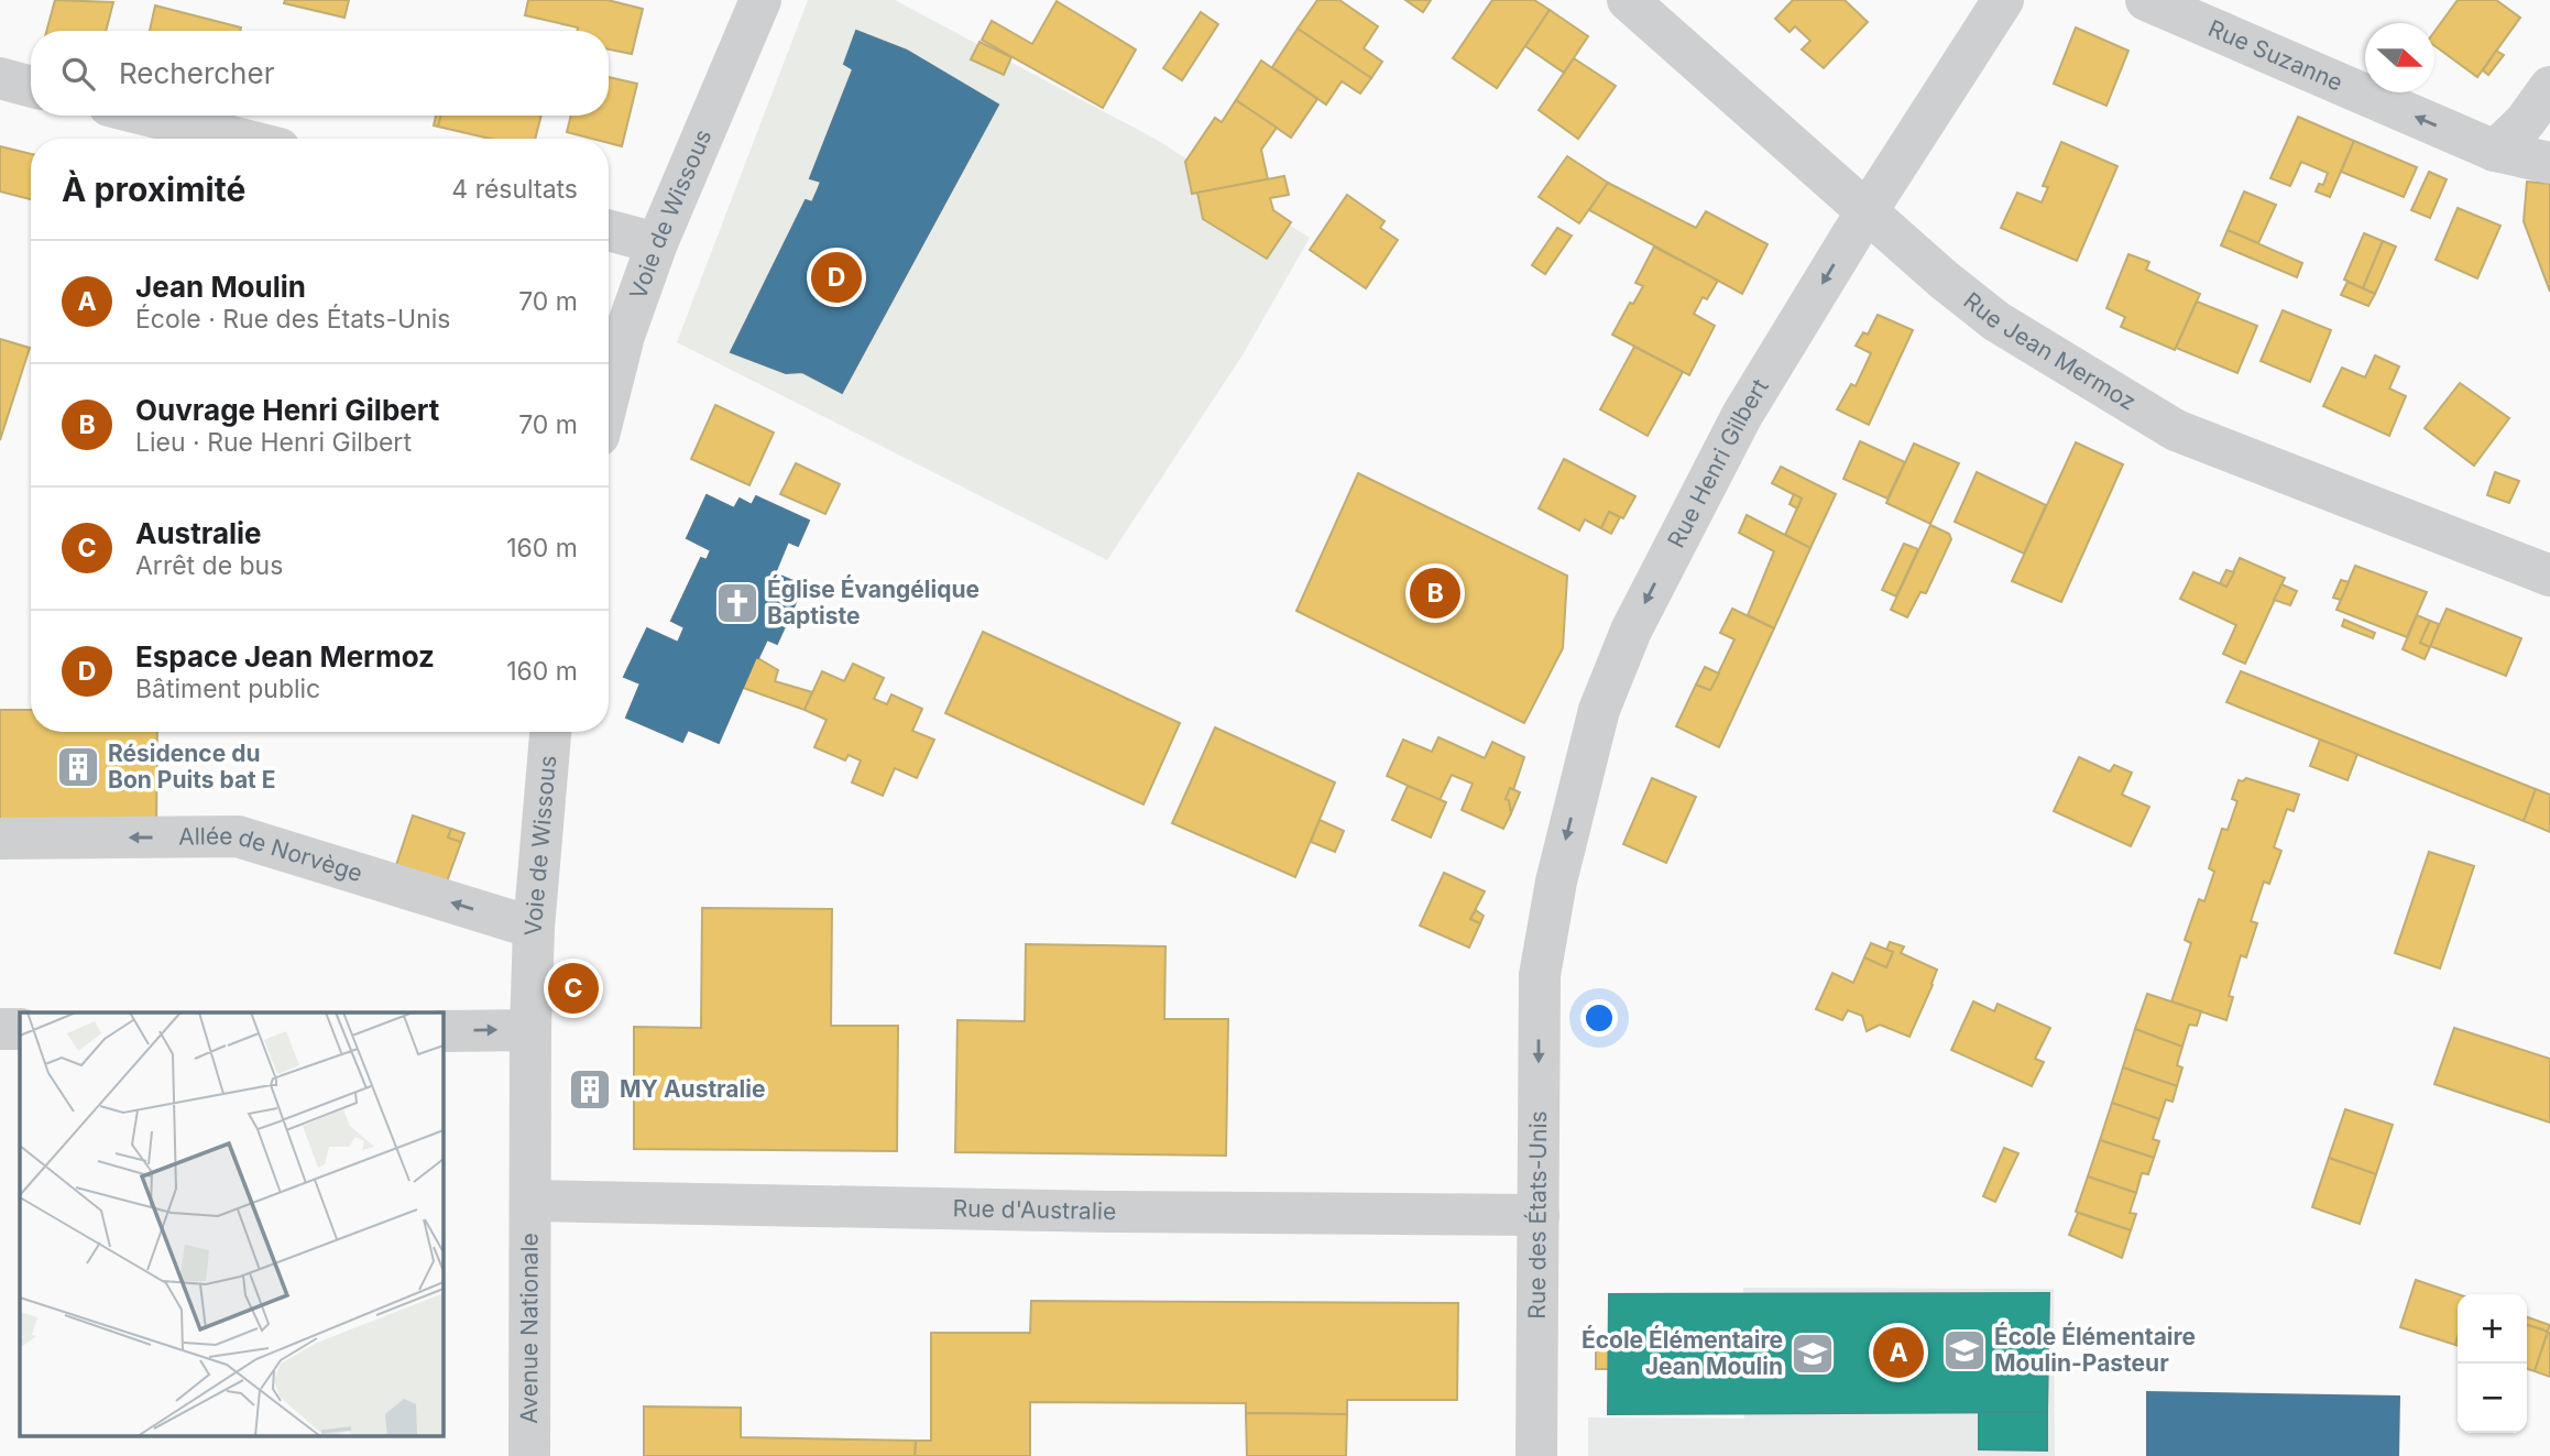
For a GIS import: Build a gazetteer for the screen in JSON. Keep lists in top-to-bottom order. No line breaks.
{"streets":{"street":["Rue Suzanne","Voie de Wissous","Rue Jean Mermoz","Rue Henri Gilbert","Allée de Norvège","Rue d'Australie","Rue des États-Unis","Avenue Nationale"]},"crossings":[["Voie de Wissous","Allée de Norvège"],["Voie de Wissous","Rue d'Australie"],["Voie de Wissous","Avenue Nationale"],["Rue Jean Mermoz","Rue Henri Gilbert"],["Rue Henri Gilbert","Rue des États-Unis"],["Rue d'Australie","Rue des États-Unis"],["Rue d'Australie","Avenue Nationale"]],"one_way":["Rue Suzanne","Rue Henri Gilbert","Allée de Norvège","Rue des États-Unis"],"places":{"church":["Église Évangélique Baptiste"],"building":["Résidence du Bon Puits bat E","MY Australie"],"school or university":["École Élémentaire Moulin-Pasteur","École Élémentaire Jean Moulin"]},"north":"right","page":{"search":"Rechercher","heading":["À proximité","4 résultats"],"list":[{"mark":"A","name":"Jean Moulin","note":"École · Rue des États-Unis","value":"70 m"},{"mark":"B","name":"Ouvrage Henri Gilbert","note":"Lieu · Rue Henri Gilbert","value":"70 m"},{"mark":"C","name":"Australie","note":"Arrêt de bus","value":"160 m"},{"mark":"D","name":"Espace Jean Mermoz","note":"Bâtiment public","value":"160 m"}],"pins":["D","B","C","A"],"map_buttons":["+","−"]}}
